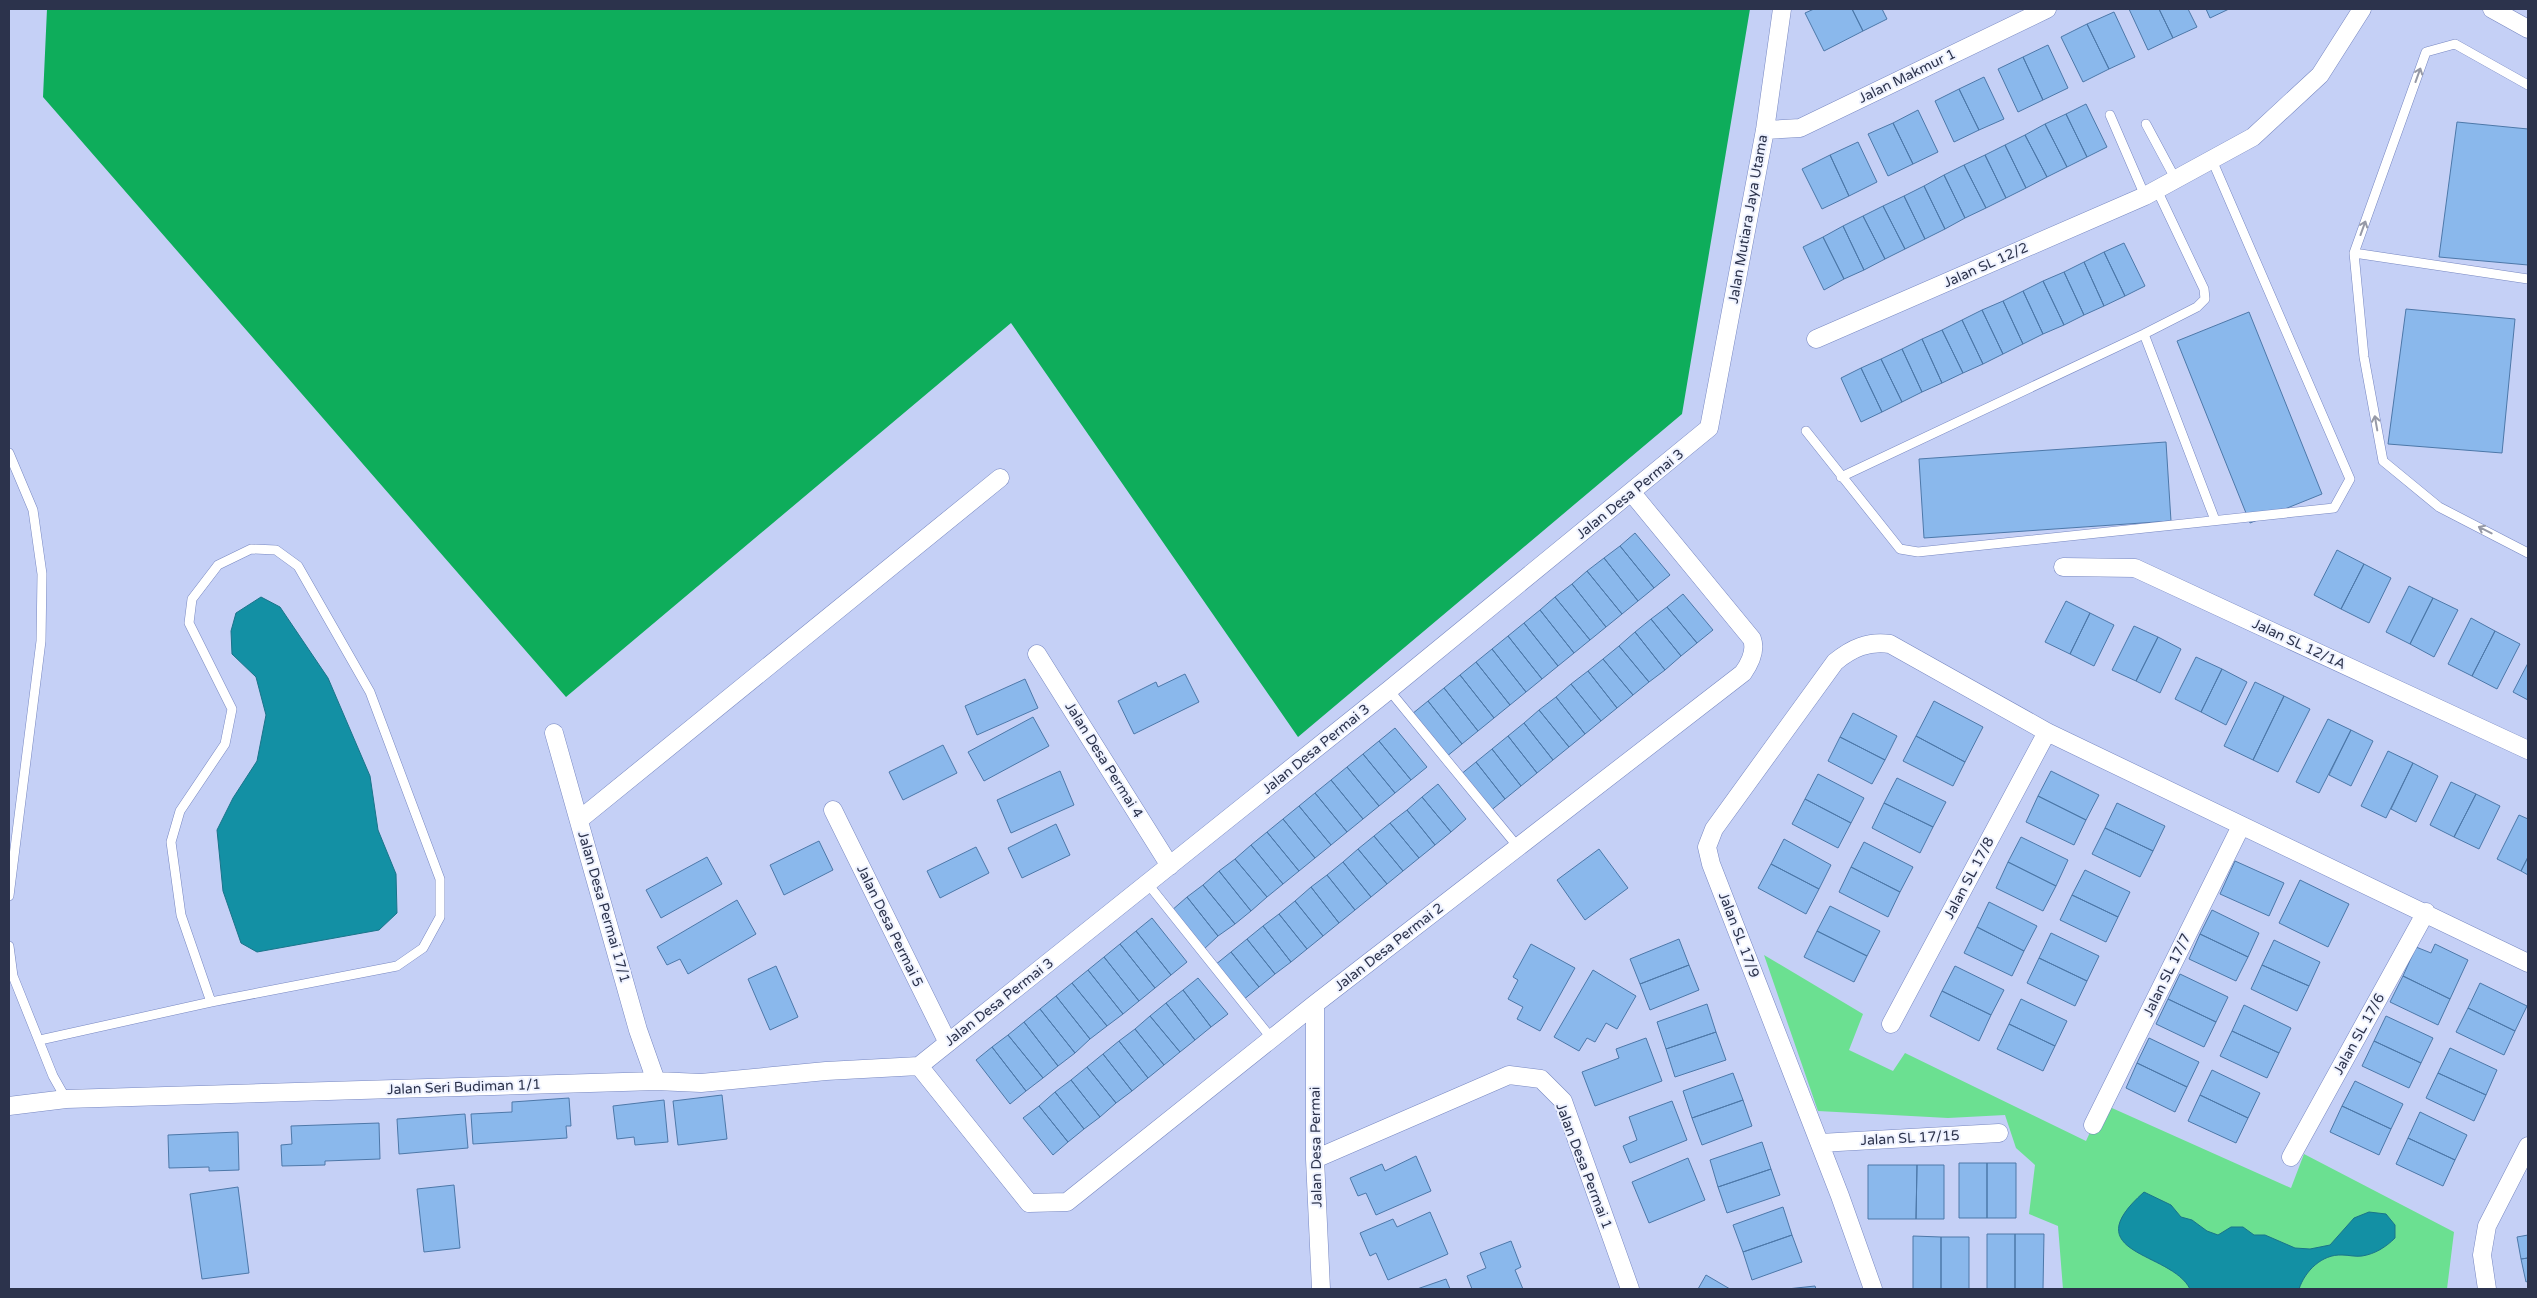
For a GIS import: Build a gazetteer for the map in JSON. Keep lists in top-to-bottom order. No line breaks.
{"streets":{"street":["Jalan Makmur 1","Jalan Mutiara Jaya Utama","Jalan SL 12/2","Jalan Desa Permai 3","Jalan SL 12/1A","Jalan Desa Permai 4","Jalan SL 17/8","Jalan Desa Permai 17/1","Jalan Desa Permai 5","Jalan SL 17/9","Jalan Desa Permai 2","Jalan SL 17/7","Jalan SL 17/6","Jalan Seri Budiman 1/1","Jalan SL 17/15","Jalan Desa Permai","Jalan Desa Permai 1"]},"crossings":[["Jalan Makmur 1","Jalan Mutiara Jaya Utama"],["Jalan Mutiara Jaya Utama","Jalan Desa Permai 3"],["Jalan Desa Permai 3","Jalan Desa Permai 4"],["Jalan Desa Permai 3","Jalan Desa Permai 5"],["Jalan Desa Permai 3","Jalan Desa Permai 2"],["Jalan Desa Permai 3","Jalan Seri Budiman 1/1"],["Jalan SL 17/8","Jalan SL 17/9"],["Jalan Desa Permai 17/1","Jalan Seri Budiman 1/1"],["Jalan SL 17/9","Jalan SL 17/15"],["Jalan Desa Permai 2","Jalan Seri Budiman 1/1"],["Jalan Desa Permai 2","Jalan Desa Permai"],["Jalan Desa Permai","Jalan Desa Permai 1"]]}
